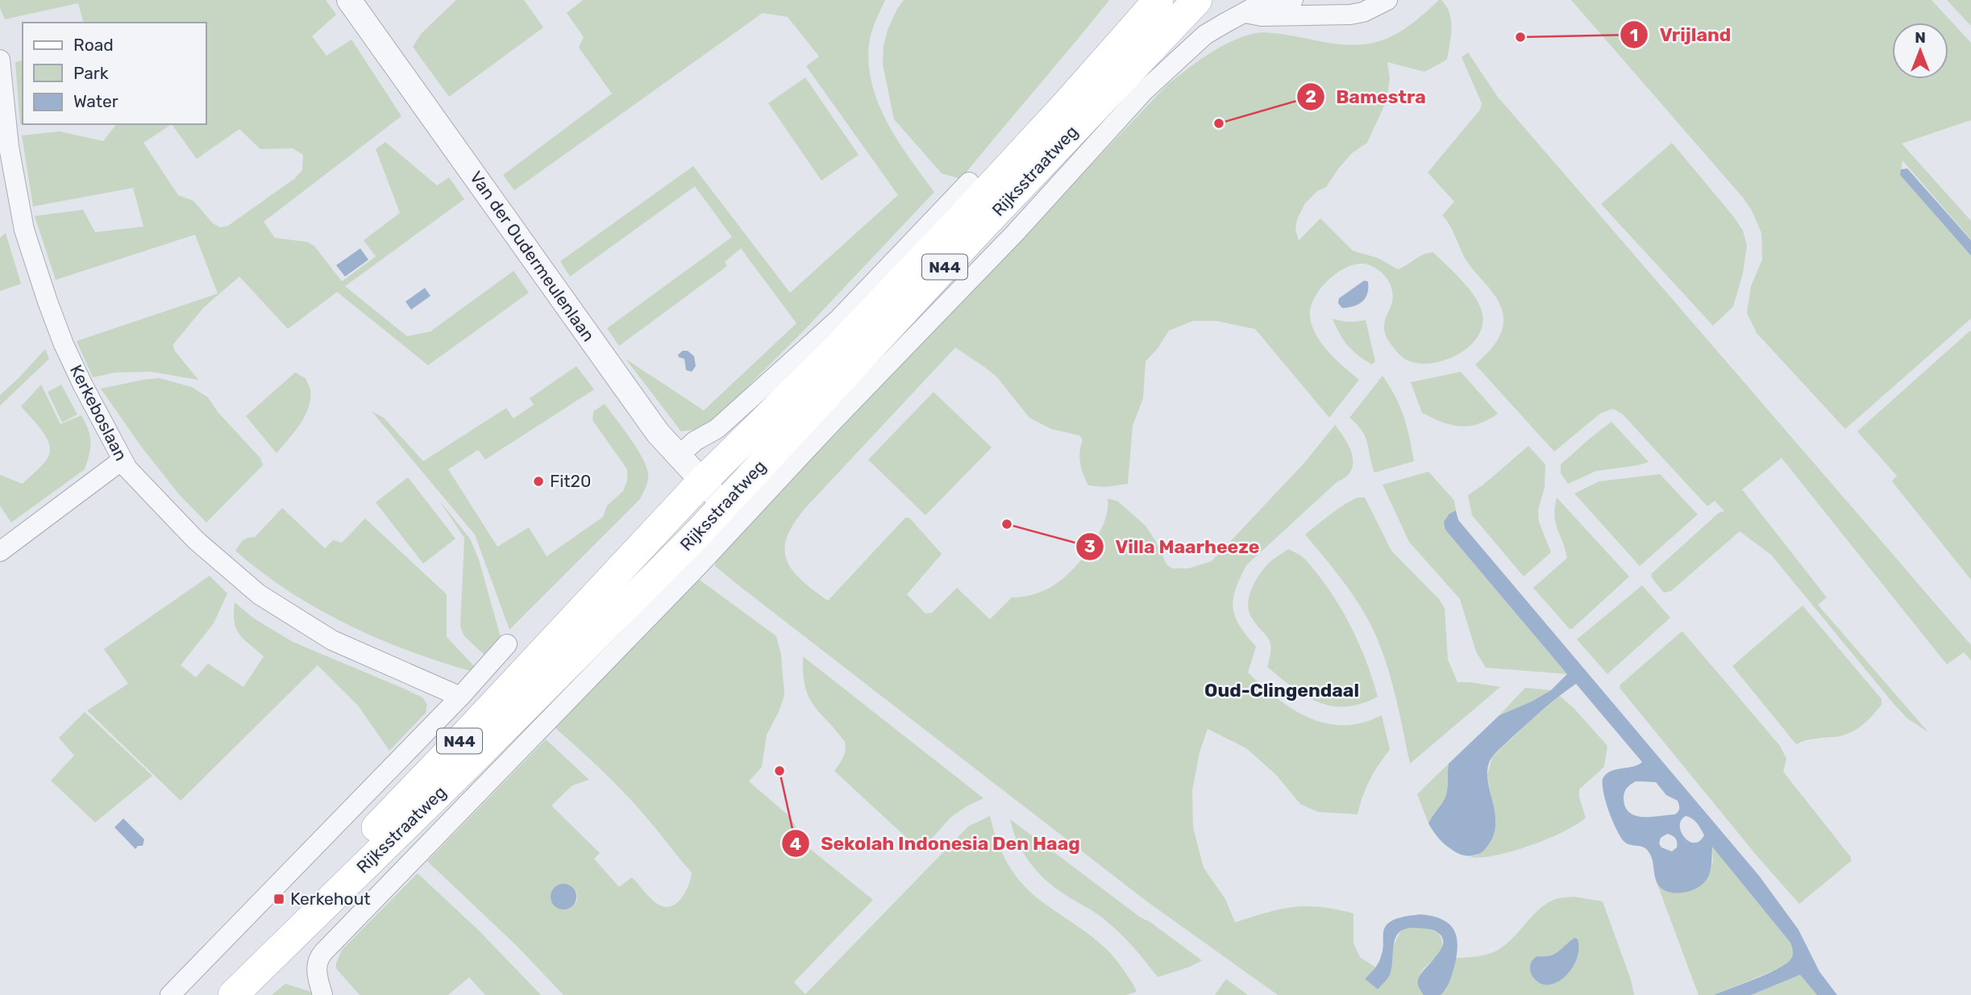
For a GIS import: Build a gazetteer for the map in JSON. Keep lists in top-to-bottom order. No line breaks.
{"streets":{"main road":["Rijksstraatweg","N44"],"street":["Van der Oudermeulenlaan","Kerkeboslaan"]},"crossings":[["Rijksstraatweg","Van der Oudermeulenlaan"]],"districts":["Oud-Clingendaal"],"places":{"other":["Vrijland","Bamestra","Fit20","Villa Maarheeze","Sekolah Indonesia Den Haag"],"transit":["Kerkehout"]},"legend":["Road","Park","Water"],"north":"top"}
